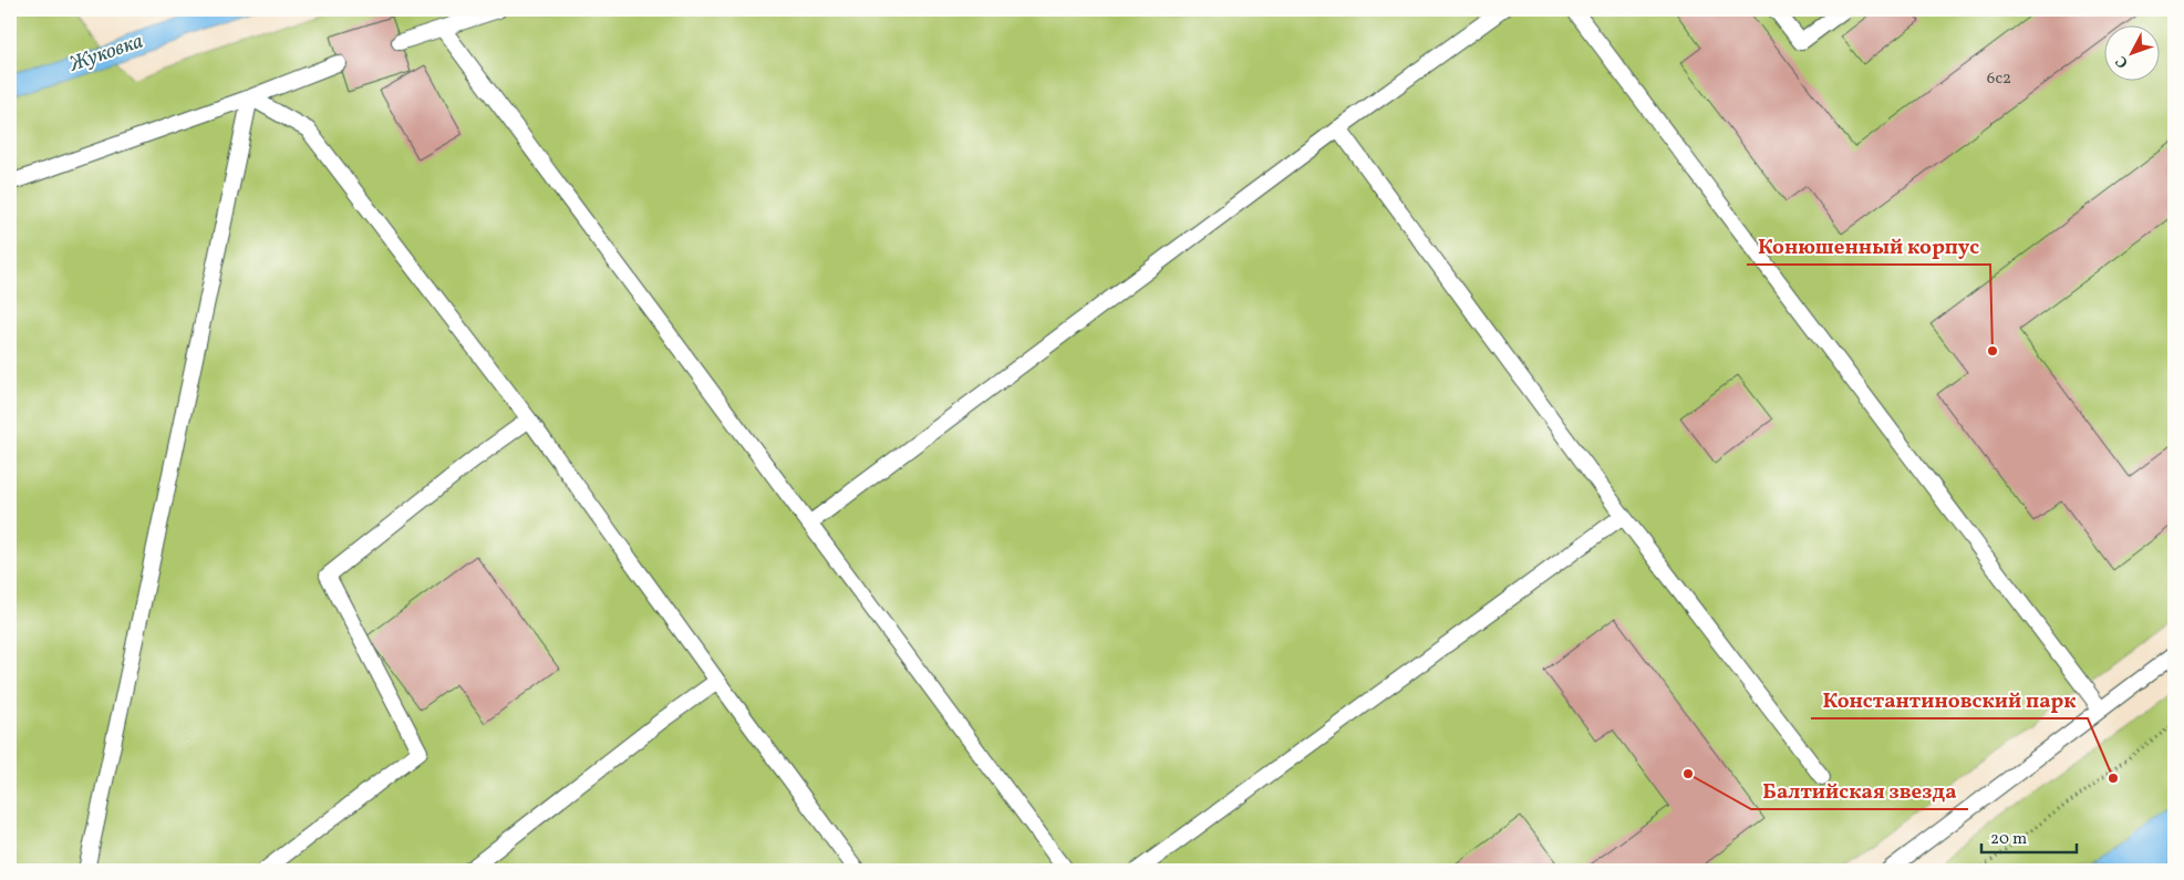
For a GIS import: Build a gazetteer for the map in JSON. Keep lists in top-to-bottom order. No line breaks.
{"water":["Жуковка"],"places":["Конюшенный корпус","Балтийская звезда","Константиновский парк"],"house_numbers":["6с2"],"scale_bar":"20 m","north":"bottom left"}
